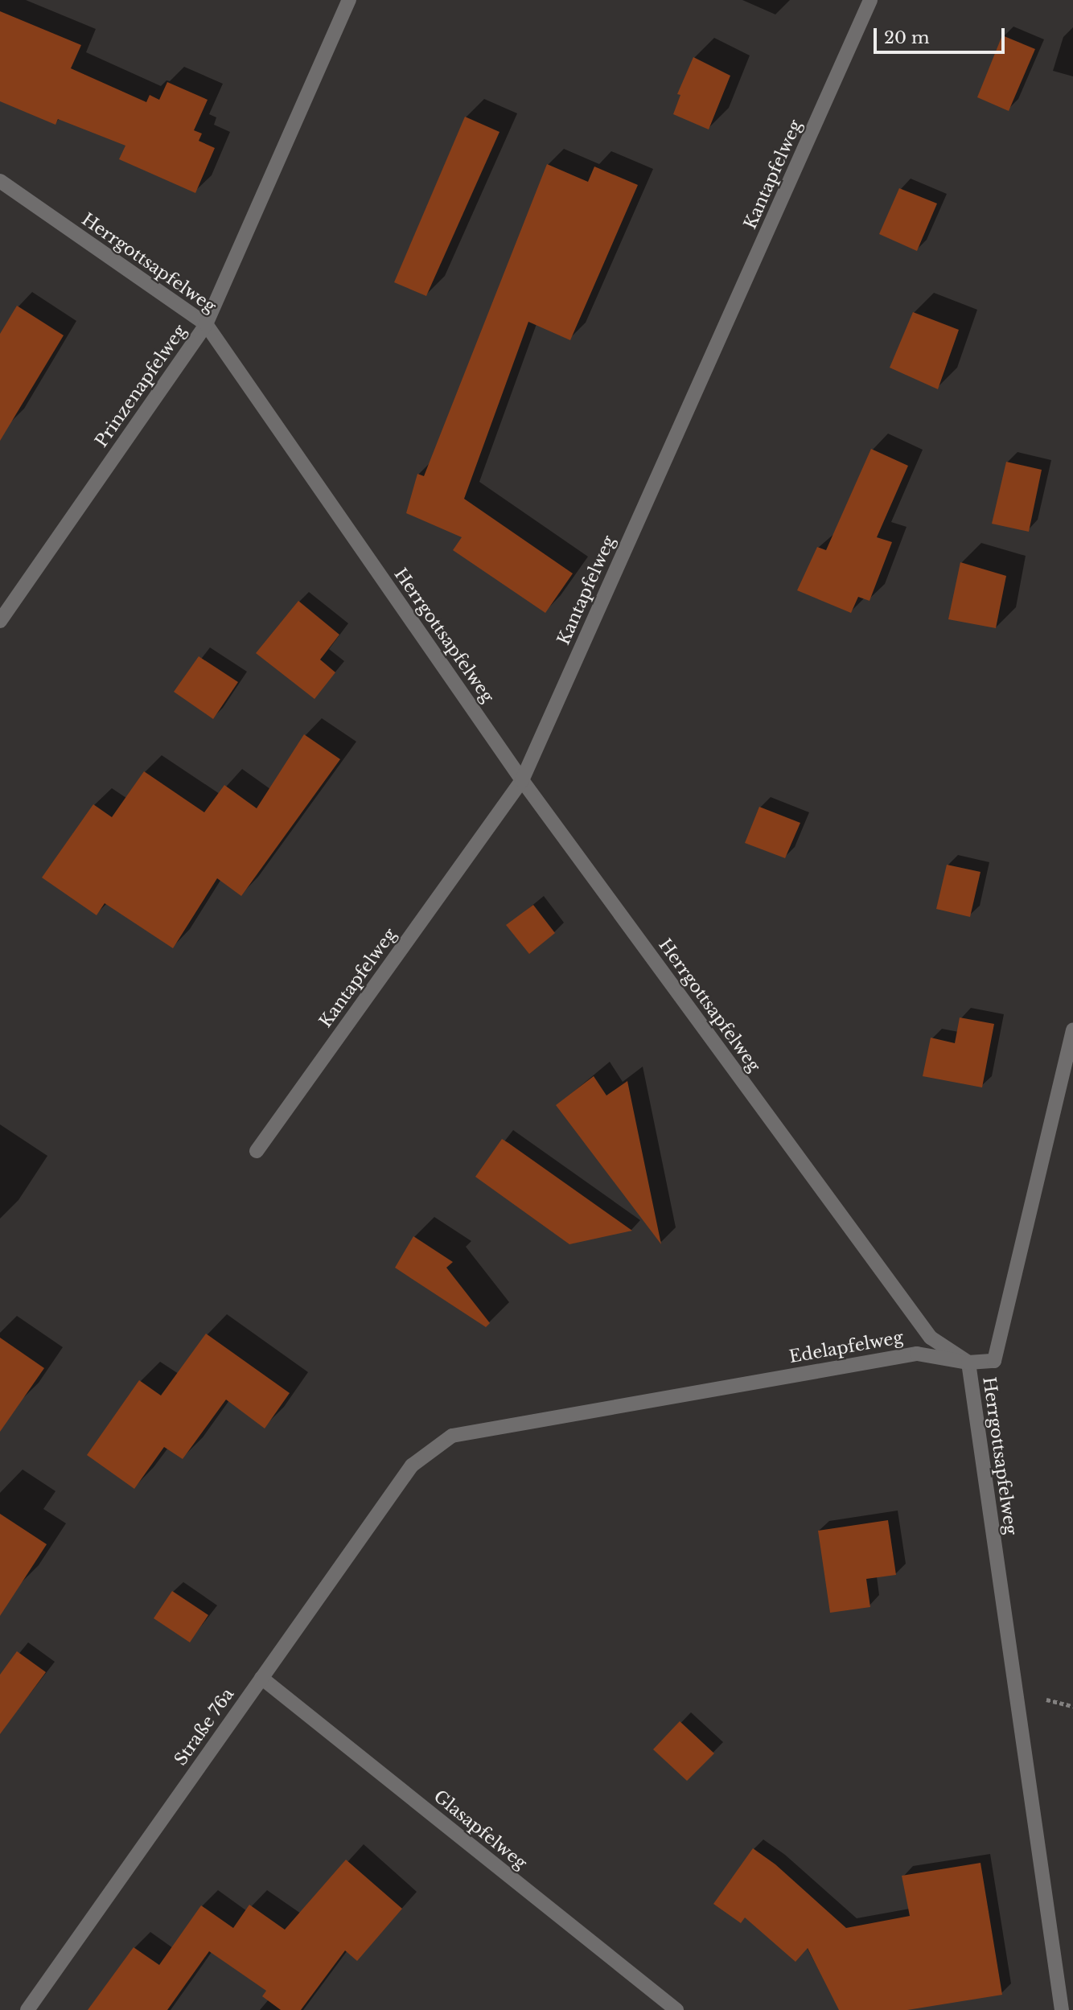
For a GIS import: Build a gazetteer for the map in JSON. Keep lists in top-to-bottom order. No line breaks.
{"streets":{"street":["Kantapfelweg","Herrgottsapfelweg","Prinzenapfelweg","Edelapfelweg","Straße 76a","Glasapfelweg"]},"crossings":[["Kantapfelweg","Herrgottsapfelweg"],["Herrgottsapfelweg","Prinzenapfelweg"],["Herrgottsapfelweg","Edelapfelweg"],["Edelapfelweg","Straße 76a"],["Straße 76a","Glasapfelweg"]],"scale_bar":"20 m"}
